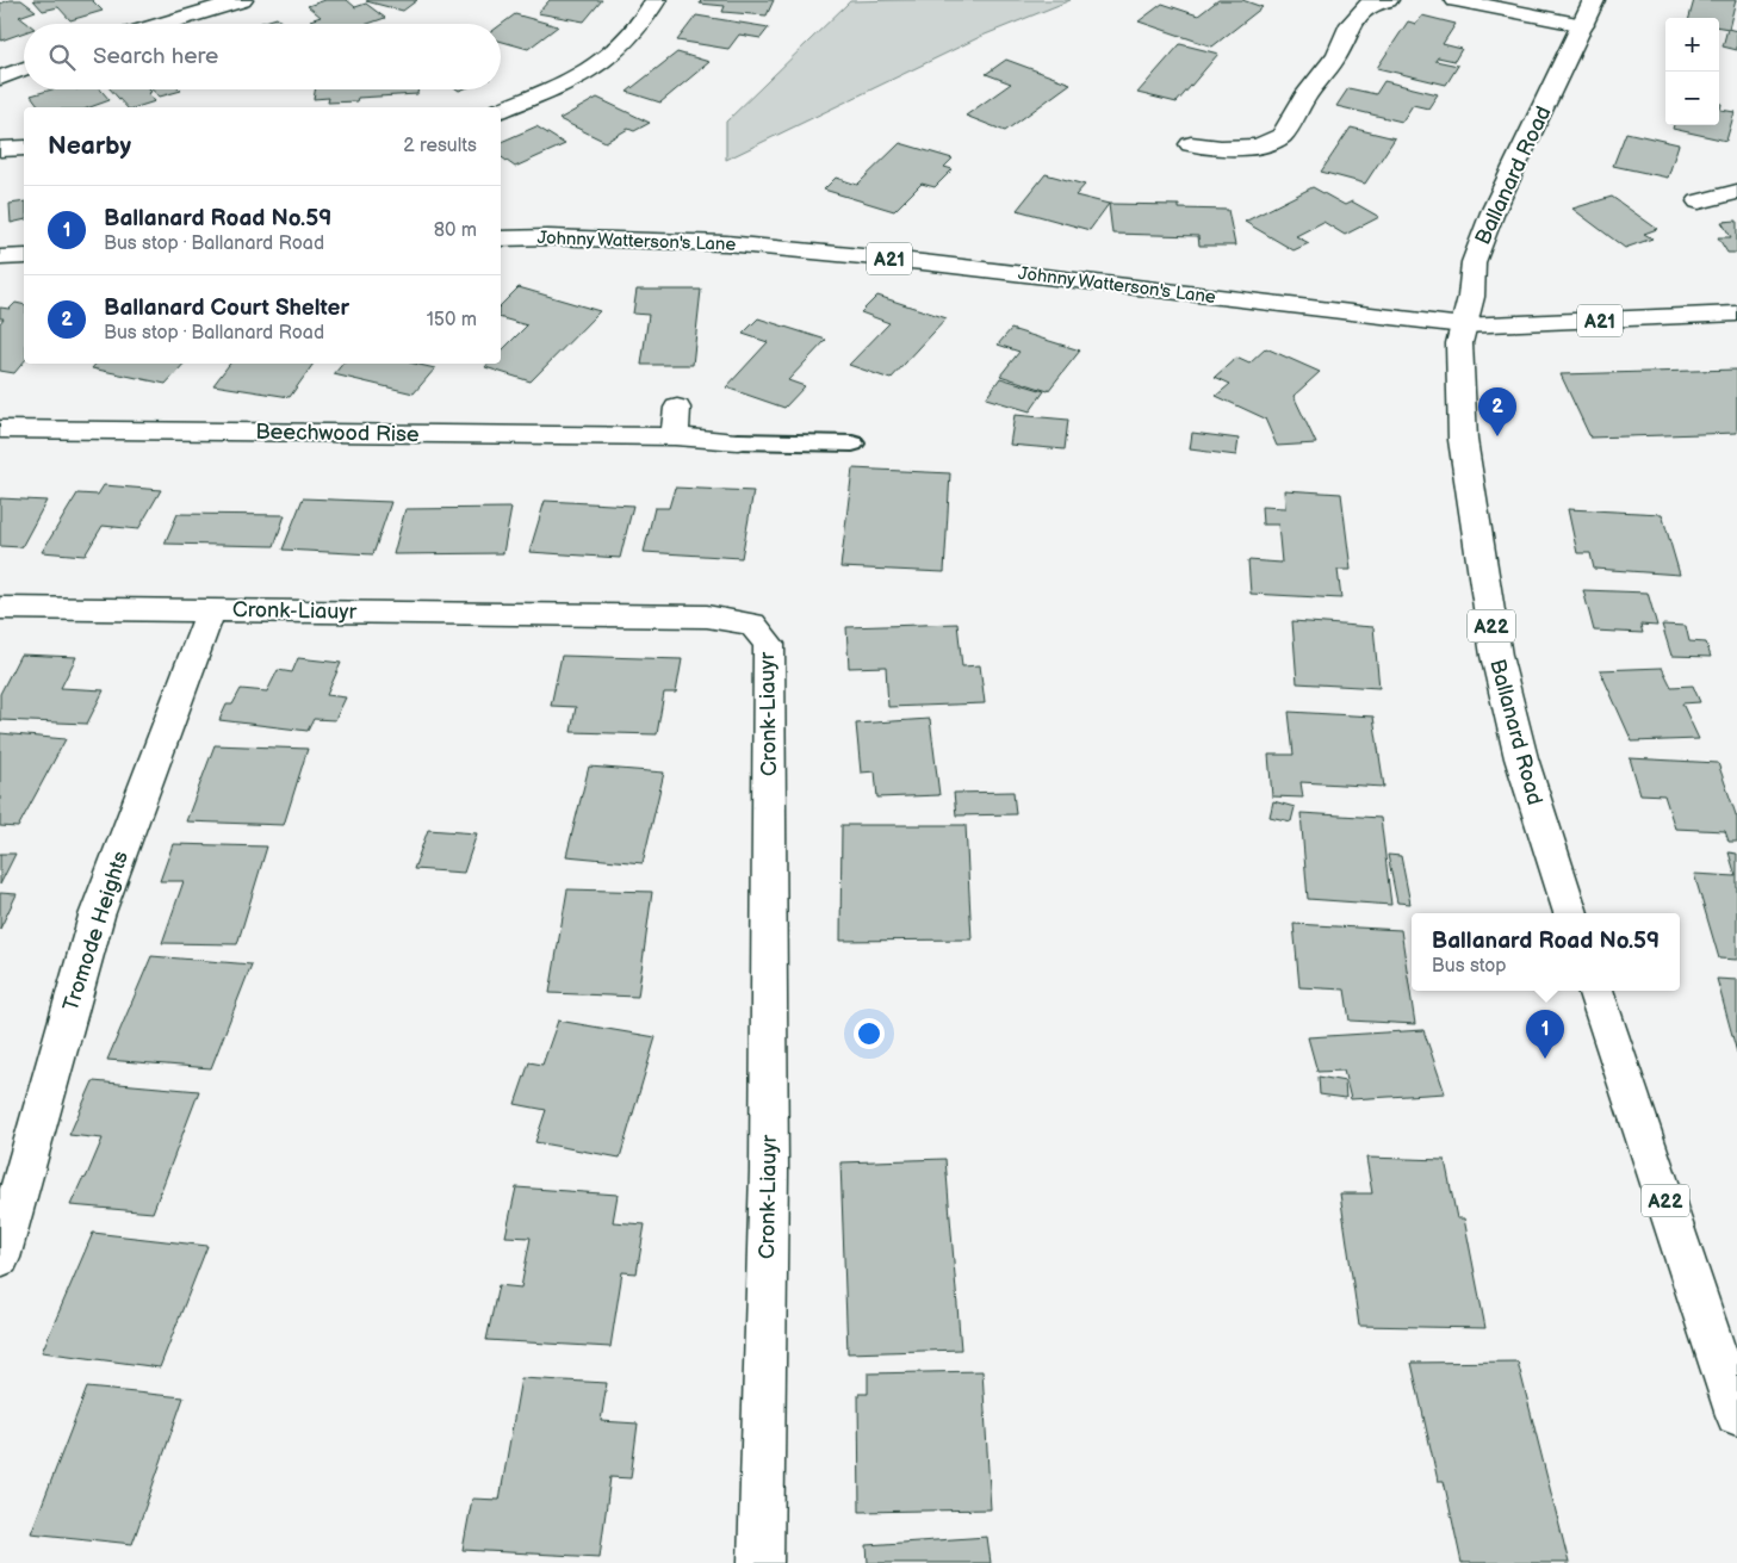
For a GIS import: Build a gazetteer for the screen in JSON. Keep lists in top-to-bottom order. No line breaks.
{"streets":{"main road":["Ballanard Road","Johnny Watterson's Lane","A21","Beechwood Rise","Cronk-Liauyr","A22","Tromode Heights"]},"crossings":[["Ballanard Road","Johnny Watterson's Lane"],["Cronk-Liauyr","Tromode Heights"]],"page":{"map_buttons":["+","−"],"search":"Search here","heading":["Nearby","2 results"],"list":[{"mark":"1","name":"Ballanard Road No.59","note":"Bus stop · Ballanard Road","value":"80 m"},{"mark":"2","name":"Ballanard Court Shelter","note":"Bus stop · Ballanard Road","value":"150 m"}],"pins":["2","1"],"popup":["Ballanard Road No.59","Bus stop"]}}
